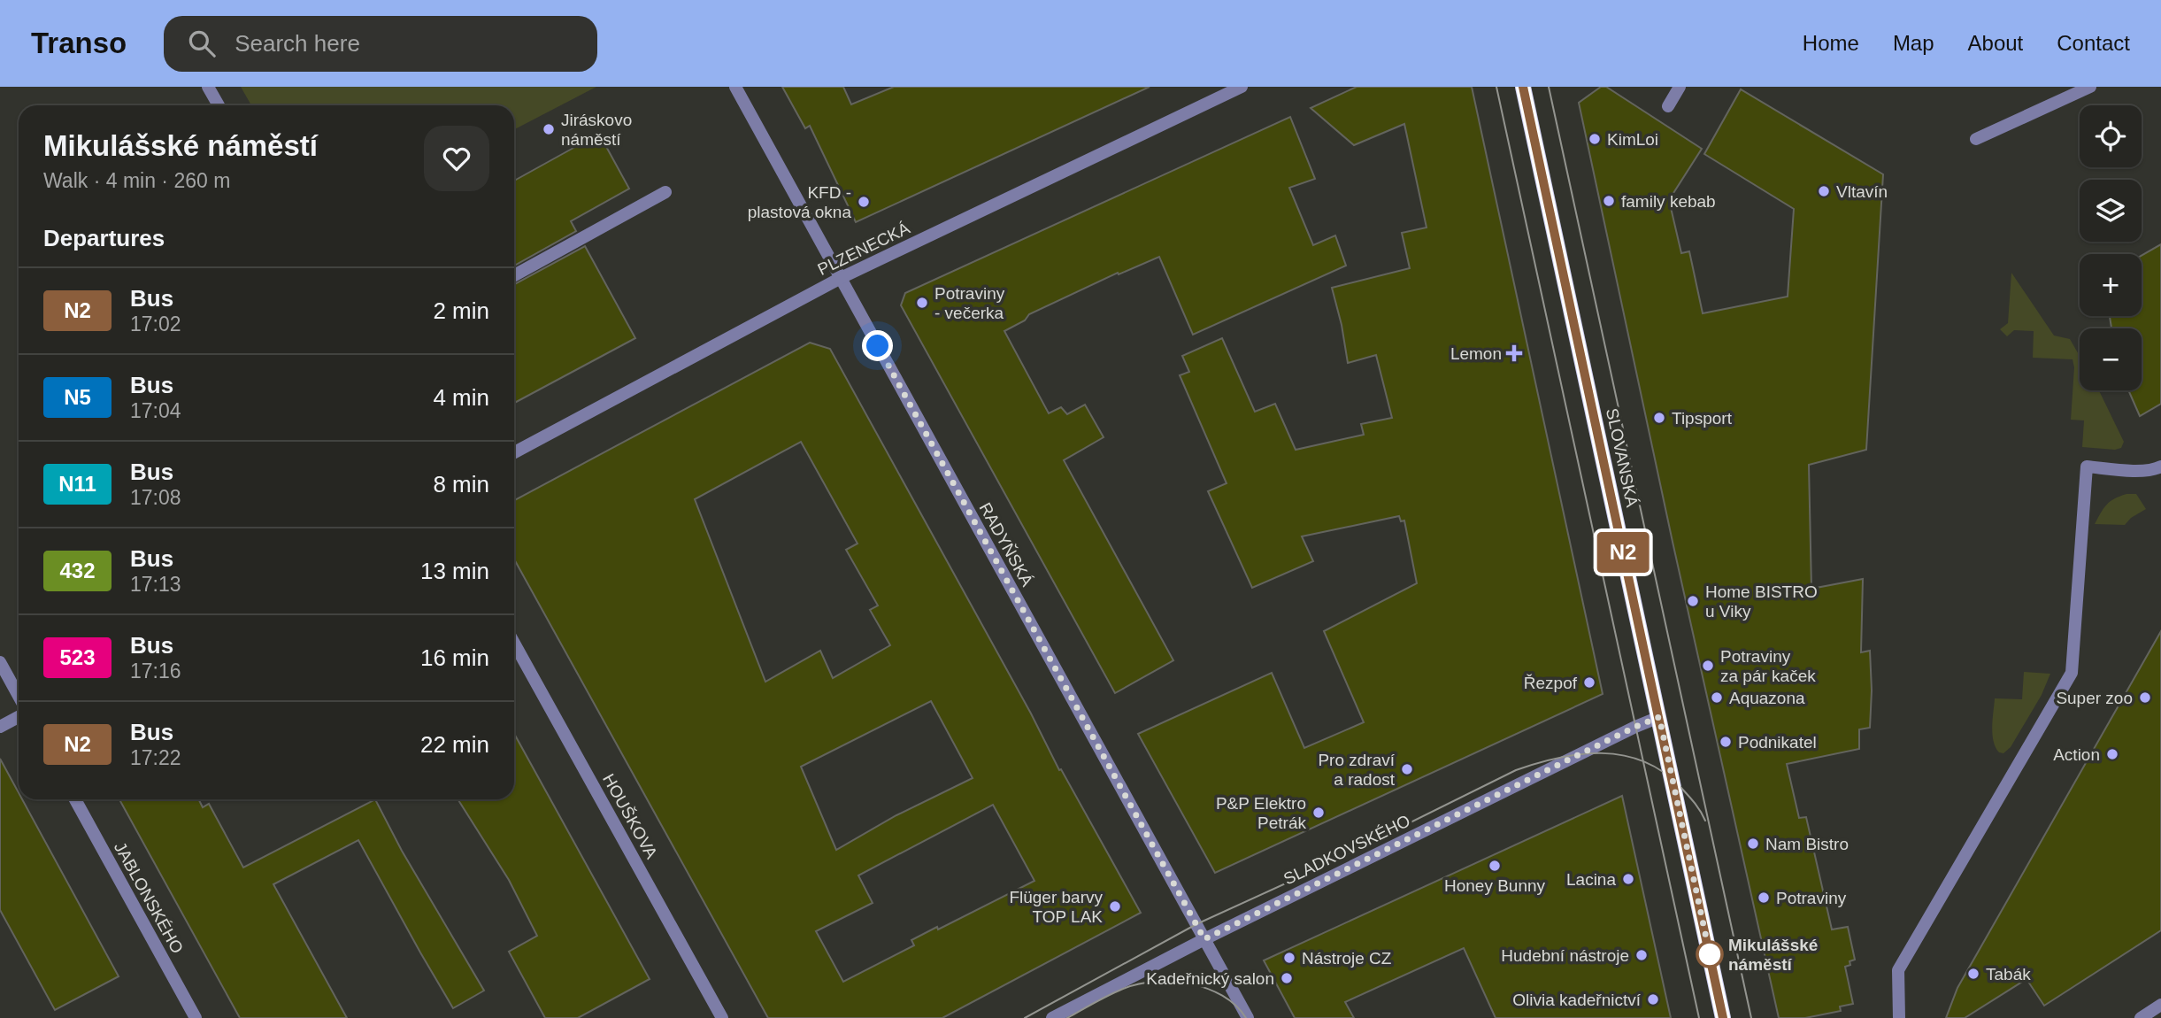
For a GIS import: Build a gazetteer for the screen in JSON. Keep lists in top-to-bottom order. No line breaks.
{"streets":{"main road":["SLOVANSKÁ"],"street":["PLZENECKÁ","RADYŇSKÁ","HOUŠKOVA","SLADKOVSKÉHO","JABLONSKÉHO"]},"crossings":[["PLZENECKÁ","RADYŇSKÁ"],["SLOVANSKÁ","SLADKOVSKÉHO"],["RADYŇSKÁ","SLADKOVSKÉHO"]],"places":{"other":["Jiráskovo náměstí","KimLoi","Vltavín","family kebab","KFD - plastová okna","Potraviny - večerka","Tipsport","Home BISTRO u Viky","Potraviny za pár kaček","Řezpof","Aquazona","Super zoo","Podnikatel","Action","Pro zdraví a radost","P&P Elektro Petrák","Nam Bistro","Honey Bunny","Lacina","Potraviny","Flüger barvy TOP LAK","Mikulášské náměstí","Hudební nástroje","Nástroje CZ","Tabák","Kadeřnický salon","Olivia kadeřnictví"],"health":["Lemon"]},"lines":["bus line N2"],"page":{"header":"Transo","search":"Search here","nav":["Home","Map","About","Contact"],"on_map":"N2","map_buttons":["+","−"],"heading":[["Mikulášské náměstí","Walk · 4 min · 260 m"],"Departures"],"list":[{"mark":"N2","name":"Bus","note":"17:02","value":"2 min"},{"mark":"N5","name":"Bus","note":"17:04","value":"4 min"},{"mark":"N11","name":"Bus","note":"17:08","value":"8 min"},{"mark":"432","name":"Bus","note":"17:13","value":"13 min"},{"mark":"523","name":"Bus","note":"17:16","value":"16 min"},{"mark":"N2","name":"Bus","note":"17:22","value":"22 min"}]}}
